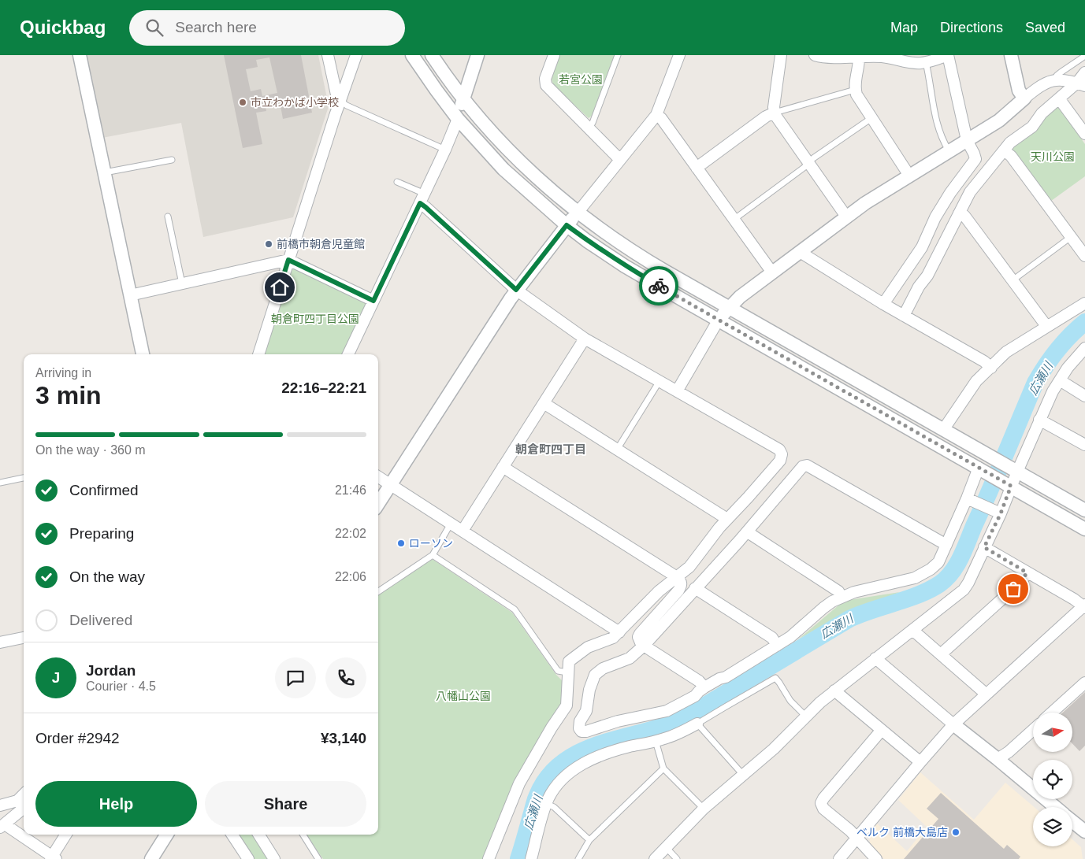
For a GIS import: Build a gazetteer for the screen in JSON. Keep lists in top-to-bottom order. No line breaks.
{"districts":["朝倉町四丁目"],"water":["広瀬川"],"parks":["若宮公園","天川公園","朝倉町四丁目公園","八幡山公園"],"places":["市立わかば小学校","前橋市朝倉児童館","ローソン","ベルク 前橋大島店"],"north":"right","page":{"header":"Quickbag","search":"Search here","nav":["Map","Directions","Saved"],"heading":["3 min","Arriving in","22:16–22:21"],"panel":["Jordan","Courier · 4.5","Order #2942","¥3,140"],"bar":"On the way · 360 m","list":[["Confirmed","21:46"],["Preparing","22:02"],["On the way","22:06"],"Delivered"],"round":"J","buttons":["Help","Share"]}}
